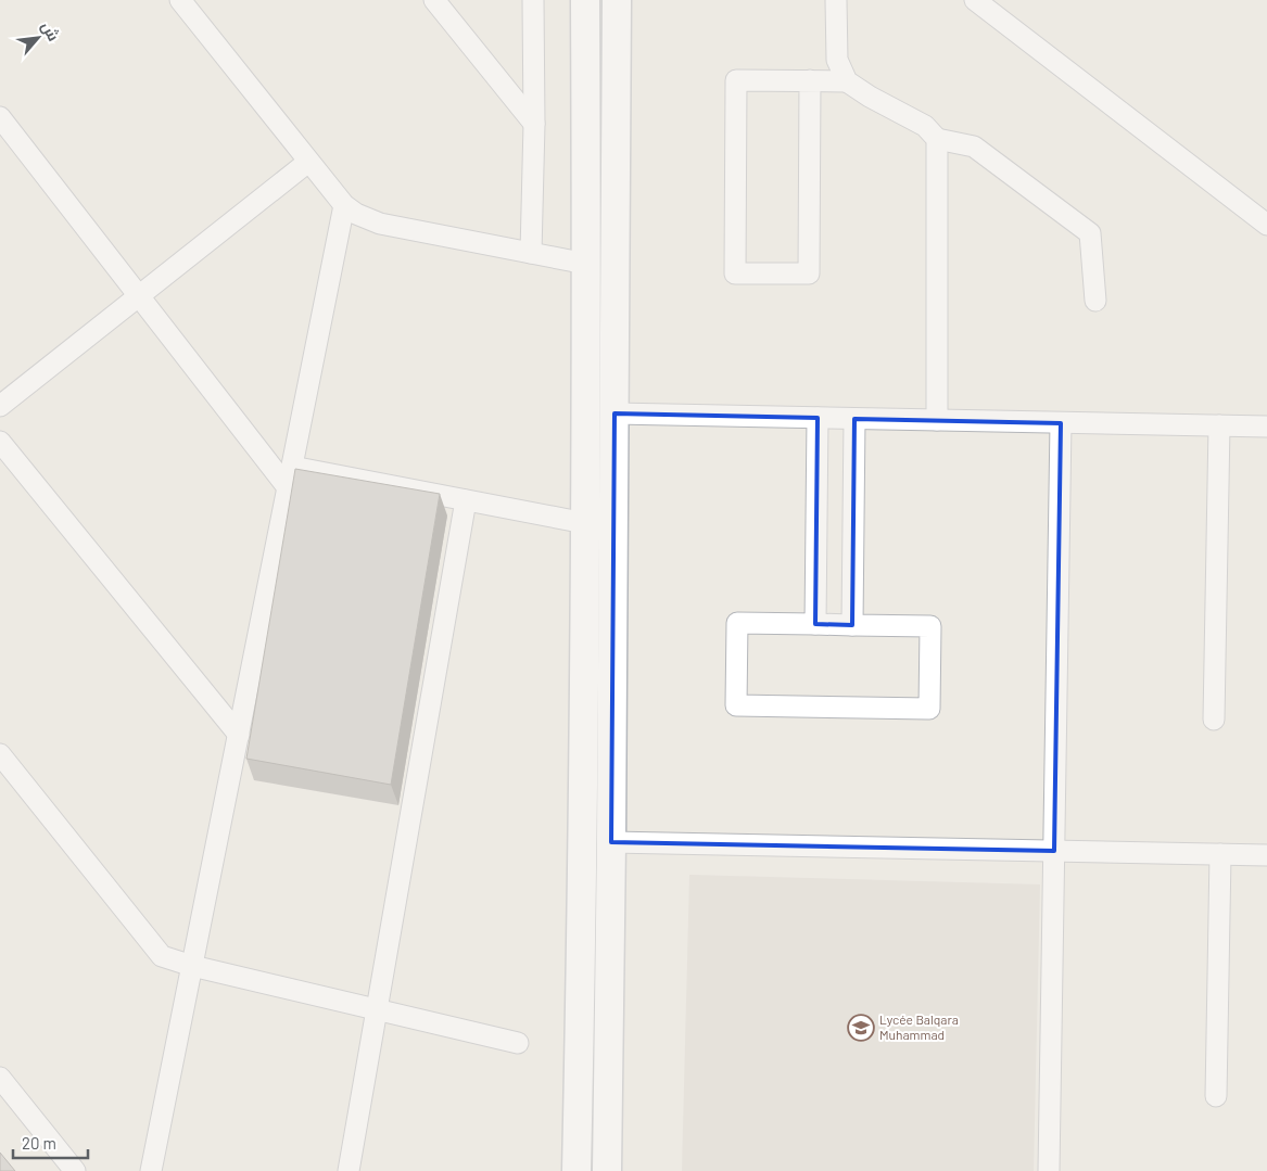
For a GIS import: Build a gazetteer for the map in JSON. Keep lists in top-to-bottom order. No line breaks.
{"places":{"school or university":["Lycée Balqara Muhammad"]},"scale_bar":"20 m","north":"top right"}
